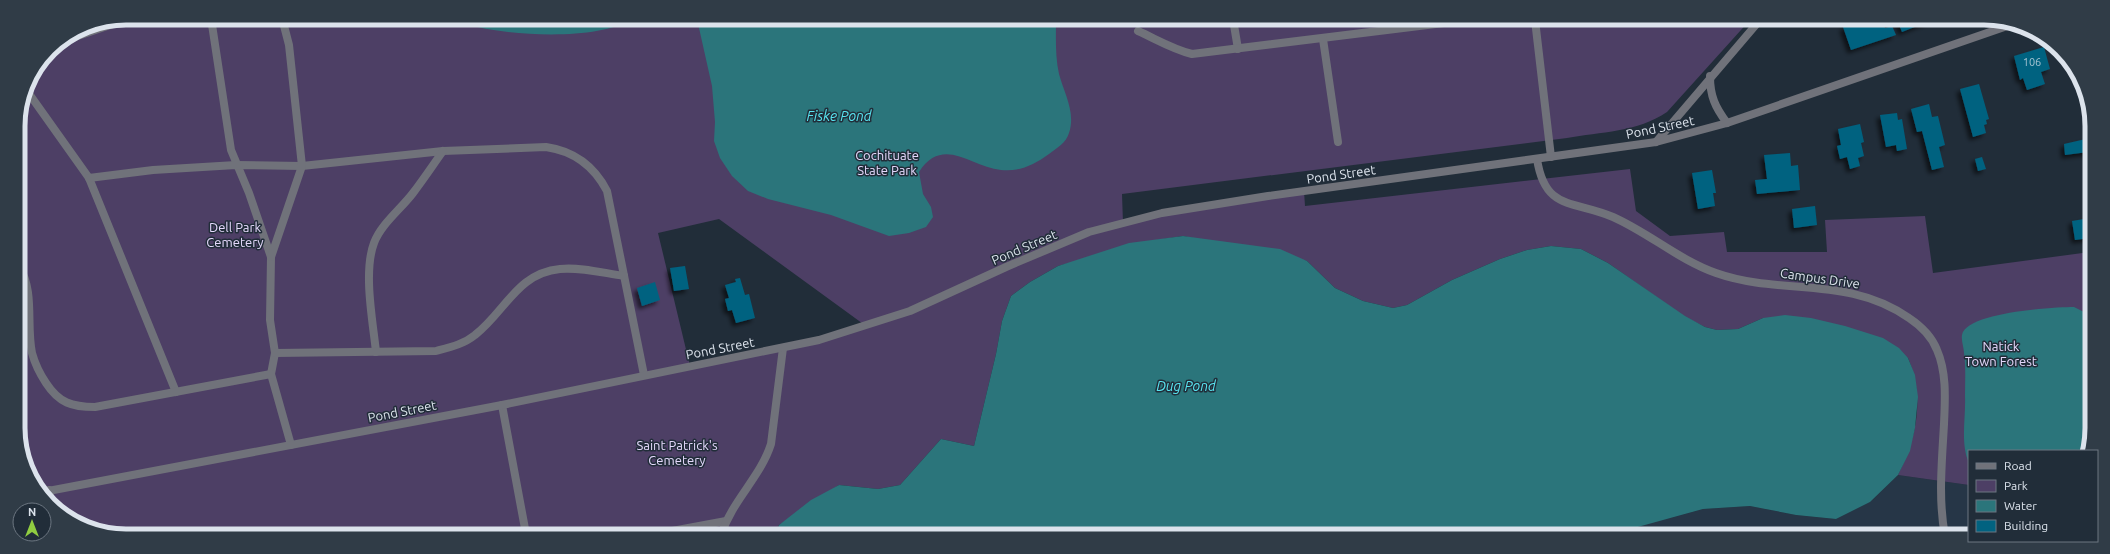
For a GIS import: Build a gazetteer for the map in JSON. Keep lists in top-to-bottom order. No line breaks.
{"streets":{"street":["Pond Street","Campus Drive"]},"crossings":[["Pond Street","Campus Drive"]],"water":["Fiske Pond","Dug Pond"],"parks":["Cochituate State Park","Dell Park Cemetery","Natick Town Forest","Saint Patrick's Cemetery"],"house_numbers":["106"],"legend":["Road","Park","Water","Building"],"north":"top"}
